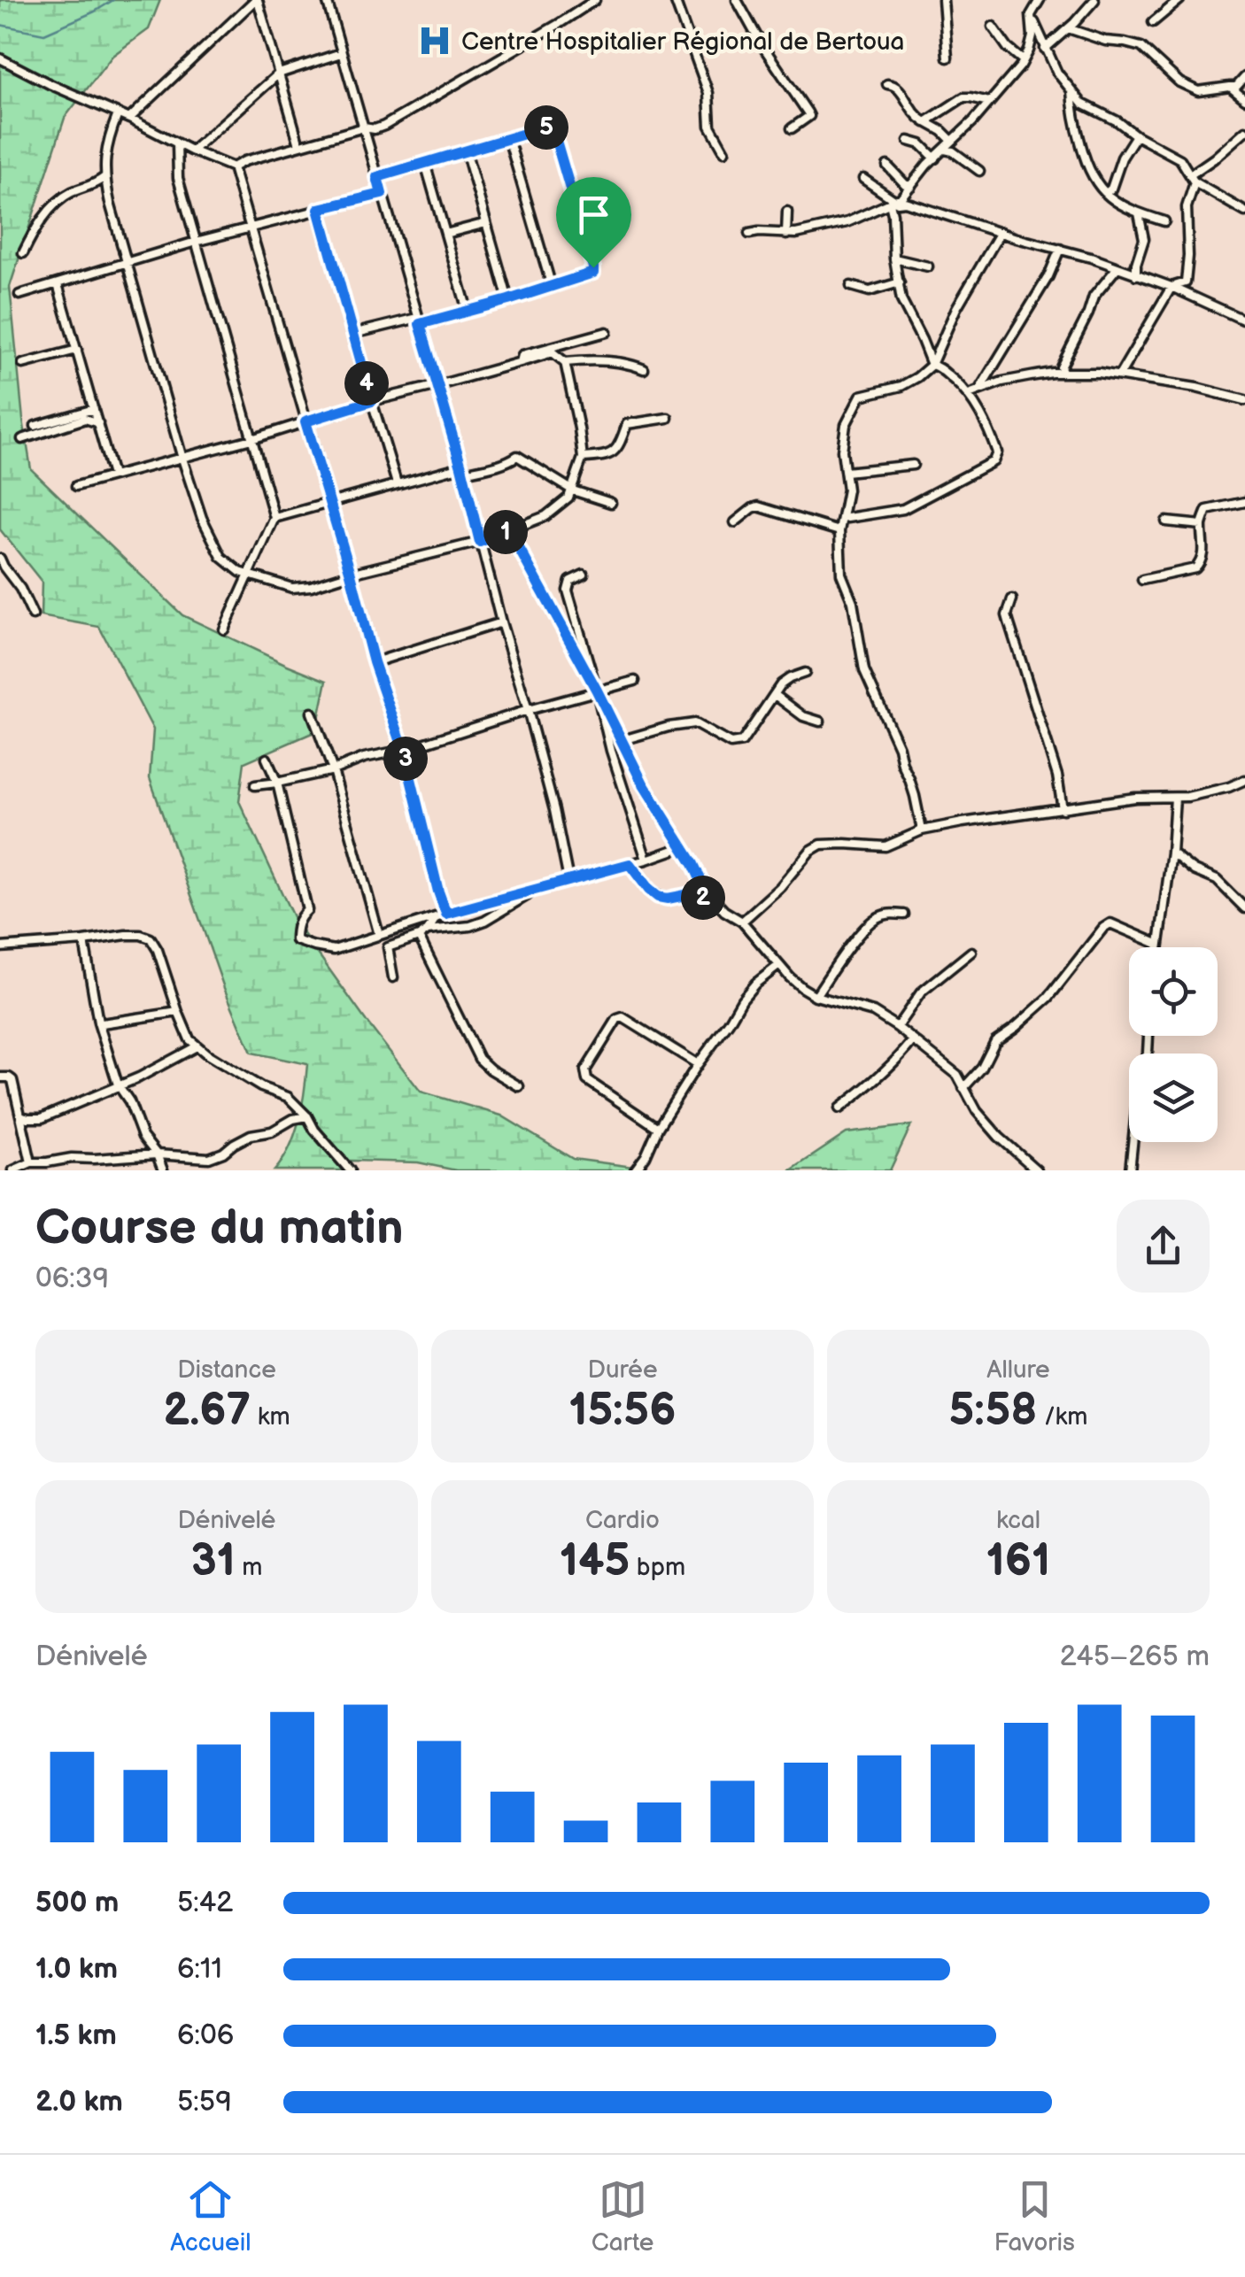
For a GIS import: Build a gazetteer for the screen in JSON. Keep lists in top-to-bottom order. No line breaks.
{"places":{"hospital":["Centre Hospitalier Régional de Bertoua"]},"page":{"pins":["5","4","1","3","2"],"heading":["Course du matin","06:39"],"stats":[["Distance","2.67 km"],["Durée","15:56"],["Allure","5:58 /km"],["Dénivelé","31 m"],["Cardio","145 bpm"],["kcal","161"]],"chart":["Dénivelé","245–265 m"],"list":[{"name":"500 m","note":"5:42"},{"name":"1.0 km","note":"6:11"},{"name":"1.5 km","note":"6:06"},{"name":"2.0 km","note":"5:59"}],"tabs":["Accueil","Carte","Favoris"]}}
